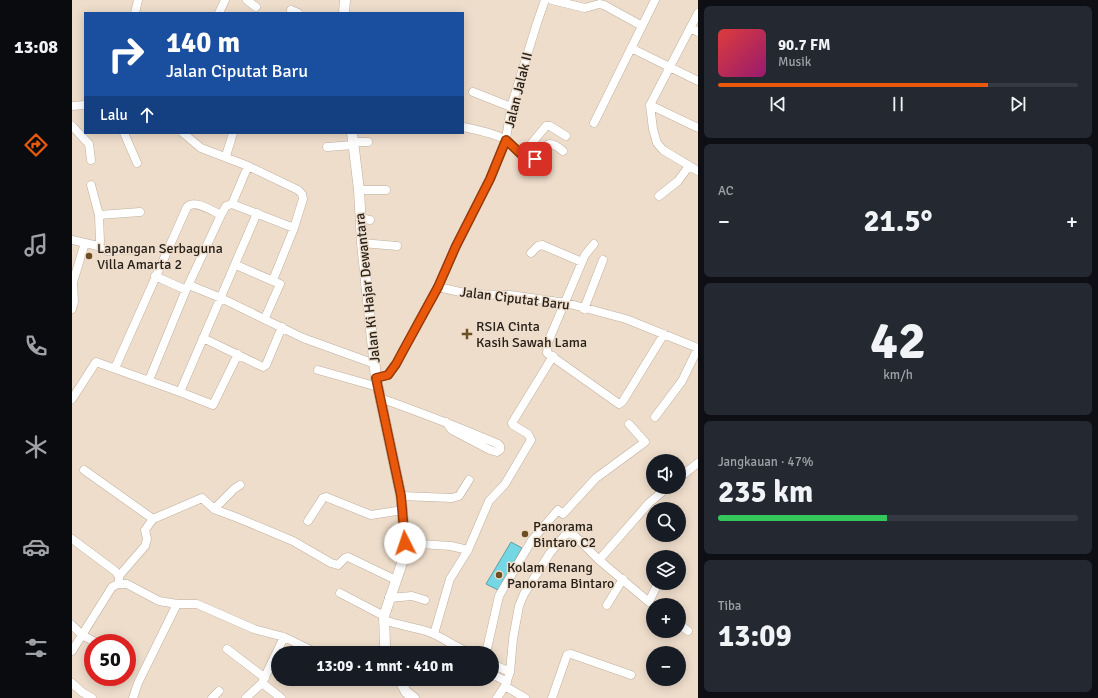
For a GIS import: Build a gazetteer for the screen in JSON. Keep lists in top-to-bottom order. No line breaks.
{"streets":{"main road":["Jalan Ki Hajar Dewantara"],"street":["Jalan Jalak II","Jalan Ciputat Baru"]},"crossings":[["Jalan Jalak II","Jalan Ciputat Baru"]],"places":{"other":["Lapangan Serbaguna Villa Amarta 2","Panorama Bintaro C2","Kolam Renang Panorama Bintaro"],"health":["RSIA Cinta Kasih Sawah Lama"]},"page":{"tabs":"13:08","turn":["140 m","Jalan Ciputat Baru"],"song":["90.7 FM","Musik"],"then":"Lalu","tile":["AC",["42","km/h"],["Jangkauan · 47%","235 km"],["Tiba","13:09"]],"heat":["−","21.5°","+"],"map_buttons":["+","−"],"limit":"50","trip":"13:09 · 1 mnt · 410 m"}}
